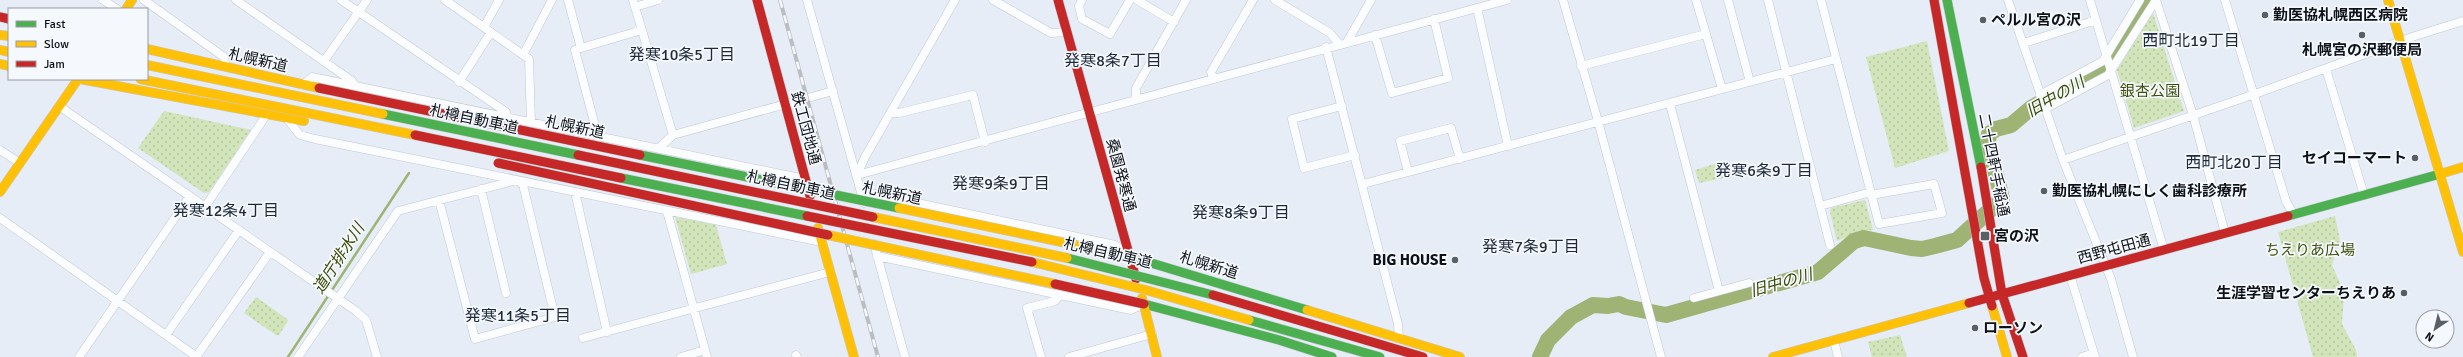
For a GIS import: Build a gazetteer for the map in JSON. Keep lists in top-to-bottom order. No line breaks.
{"streets":{"main road":["札幌新道","札樽自動車道","鉄工団地通","二十四軒手稲通","桑園発寒通","西野屯田通"]},"crossings":[["札幌新道","桑園発寒通"],["二十四軒手稲通","西野屯田通"]],"districts":["西町北19丁目","発寒10条5丁目","発寒8条7丁目","西町北20丁目","発寒6条9丁目","発寒9条9丁目","発寒12条4丁目","発寒8条9丁目","発寒7条9丁目","発寒11条5丁目"],"water":["旧中の川","道庁排水川"],"parks":["銀杏公園","ちえりあ広場"],"places":{"other":["勤医協札幌西区病院","ペルル宮の沢","札幌宮の沢郵便局","セイコーマート","勤医協札幌にしく歯科診療所","BIG HOUSE","生涯学習センターちえりあ","ローソン"],"transit":["宮の沢"]},"legend":["Fast","Slow","Jam"],"north":"bottom left"}
